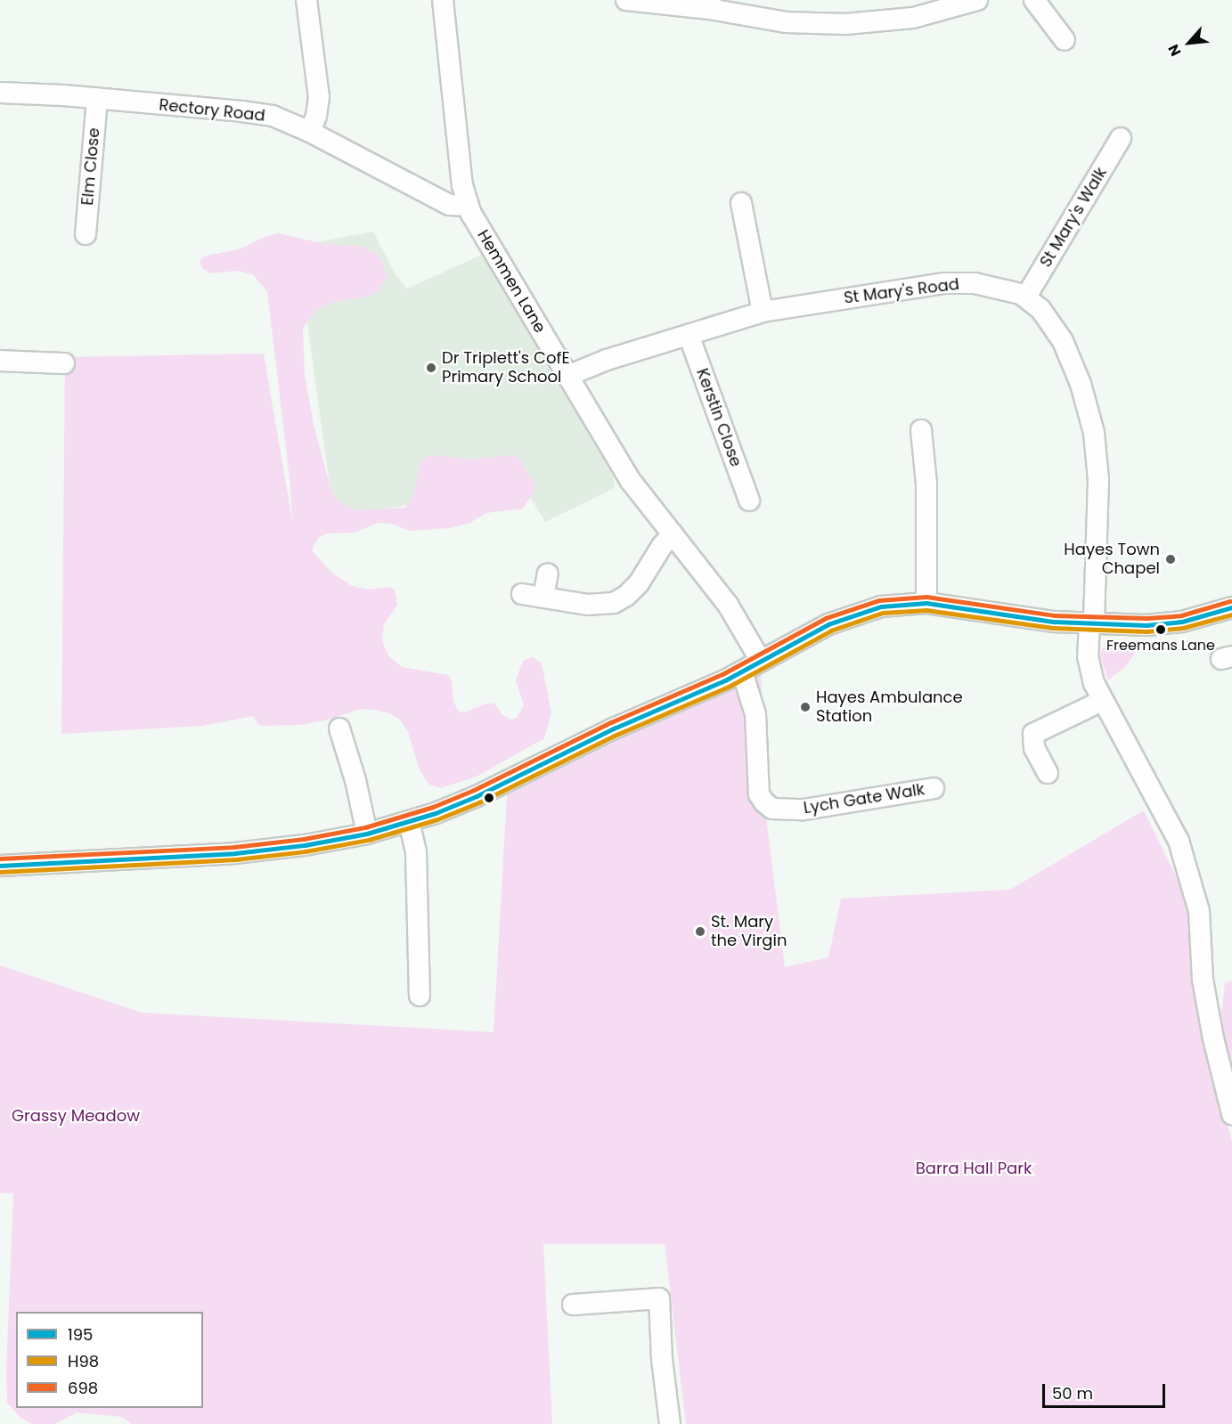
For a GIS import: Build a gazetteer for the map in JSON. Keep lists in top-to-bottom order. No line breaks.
{"streets":{"street":["Rectory Road","Elm Close","St Mary's Walk","Hemmen Lane","St Mary's Road","Kerstin Close","Lych Gate Walk"]},"crossings":[["Rectory Road","Elm Close"],["Rectory Road","Hemmen Lane"],["St Mary's Walk","St Mary's Road"],["Hemmen Lane","St Mary's Road"],["St Mary's Road","Kerstin Close"]],"parks":["Grassy Meadow","Barra Hall Park"],"places":["Dr Triplett's CofE Primary School","Hayes Town Chapel","Freemans Lane","Hayes Ambulance Station","St. Mary the Virgin"],"lines":["transit line 698","transit line 195","transit line H98"],"legend":["195","H98","698"],"scale_bar":"50 m","north":"bottom left"}
